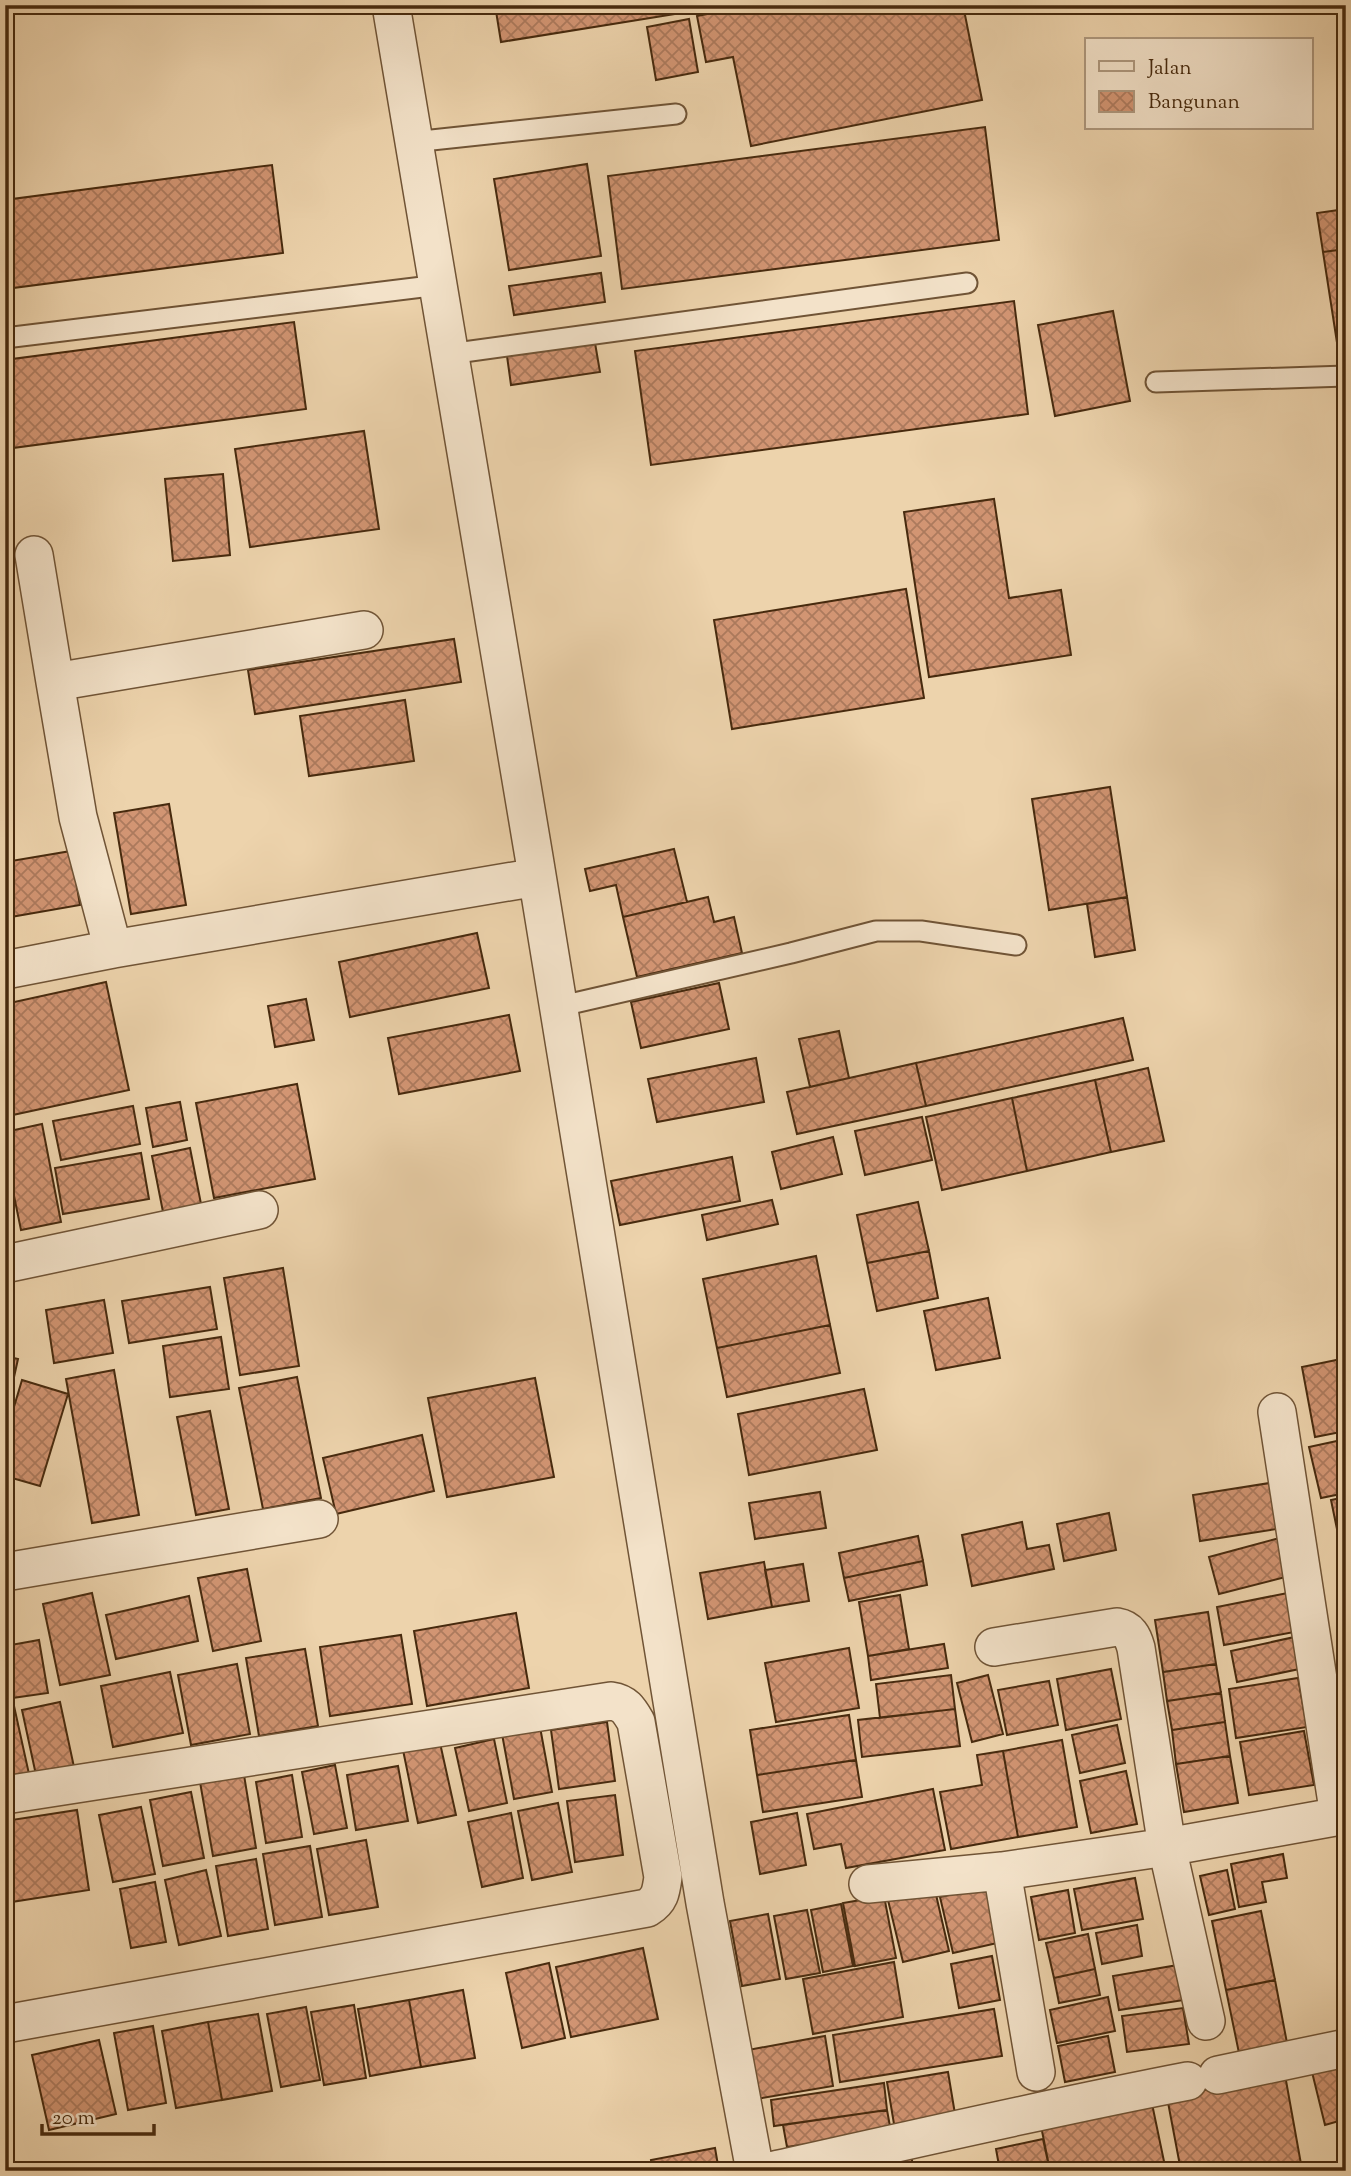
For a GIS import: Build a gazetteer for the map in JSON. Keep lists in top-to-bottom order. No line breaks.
{"legend":["Jalan","Bangunan"],"scale_bar":"20 m"}
